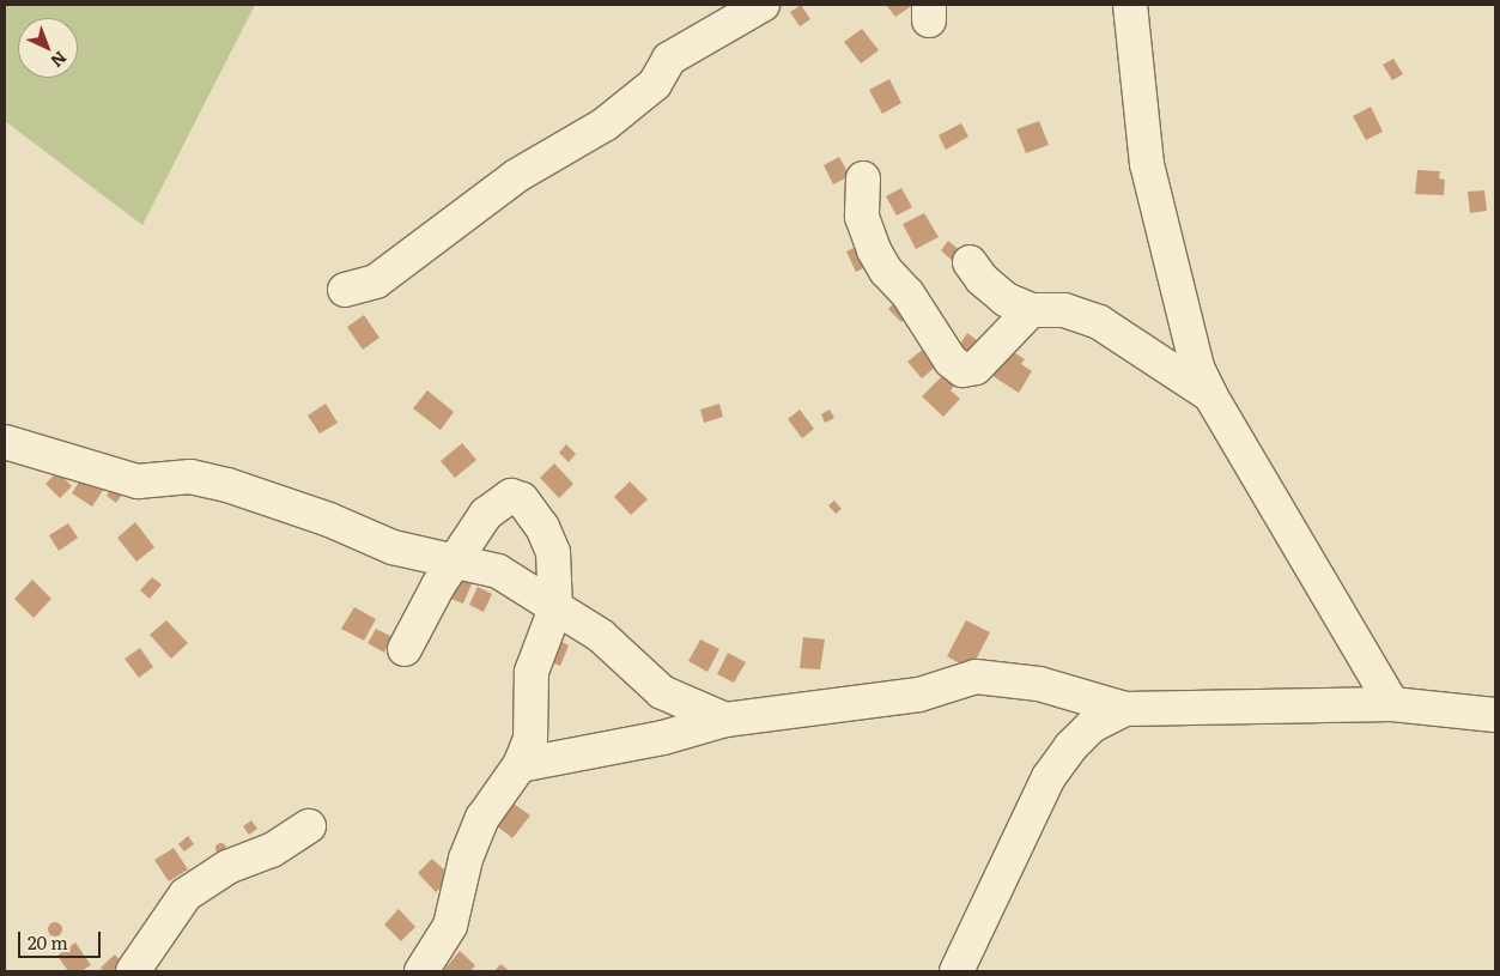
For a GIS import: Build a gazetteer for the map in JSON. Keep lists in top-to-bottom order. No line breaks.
{"scale_bar":"20 m","north":"bottom right"}
